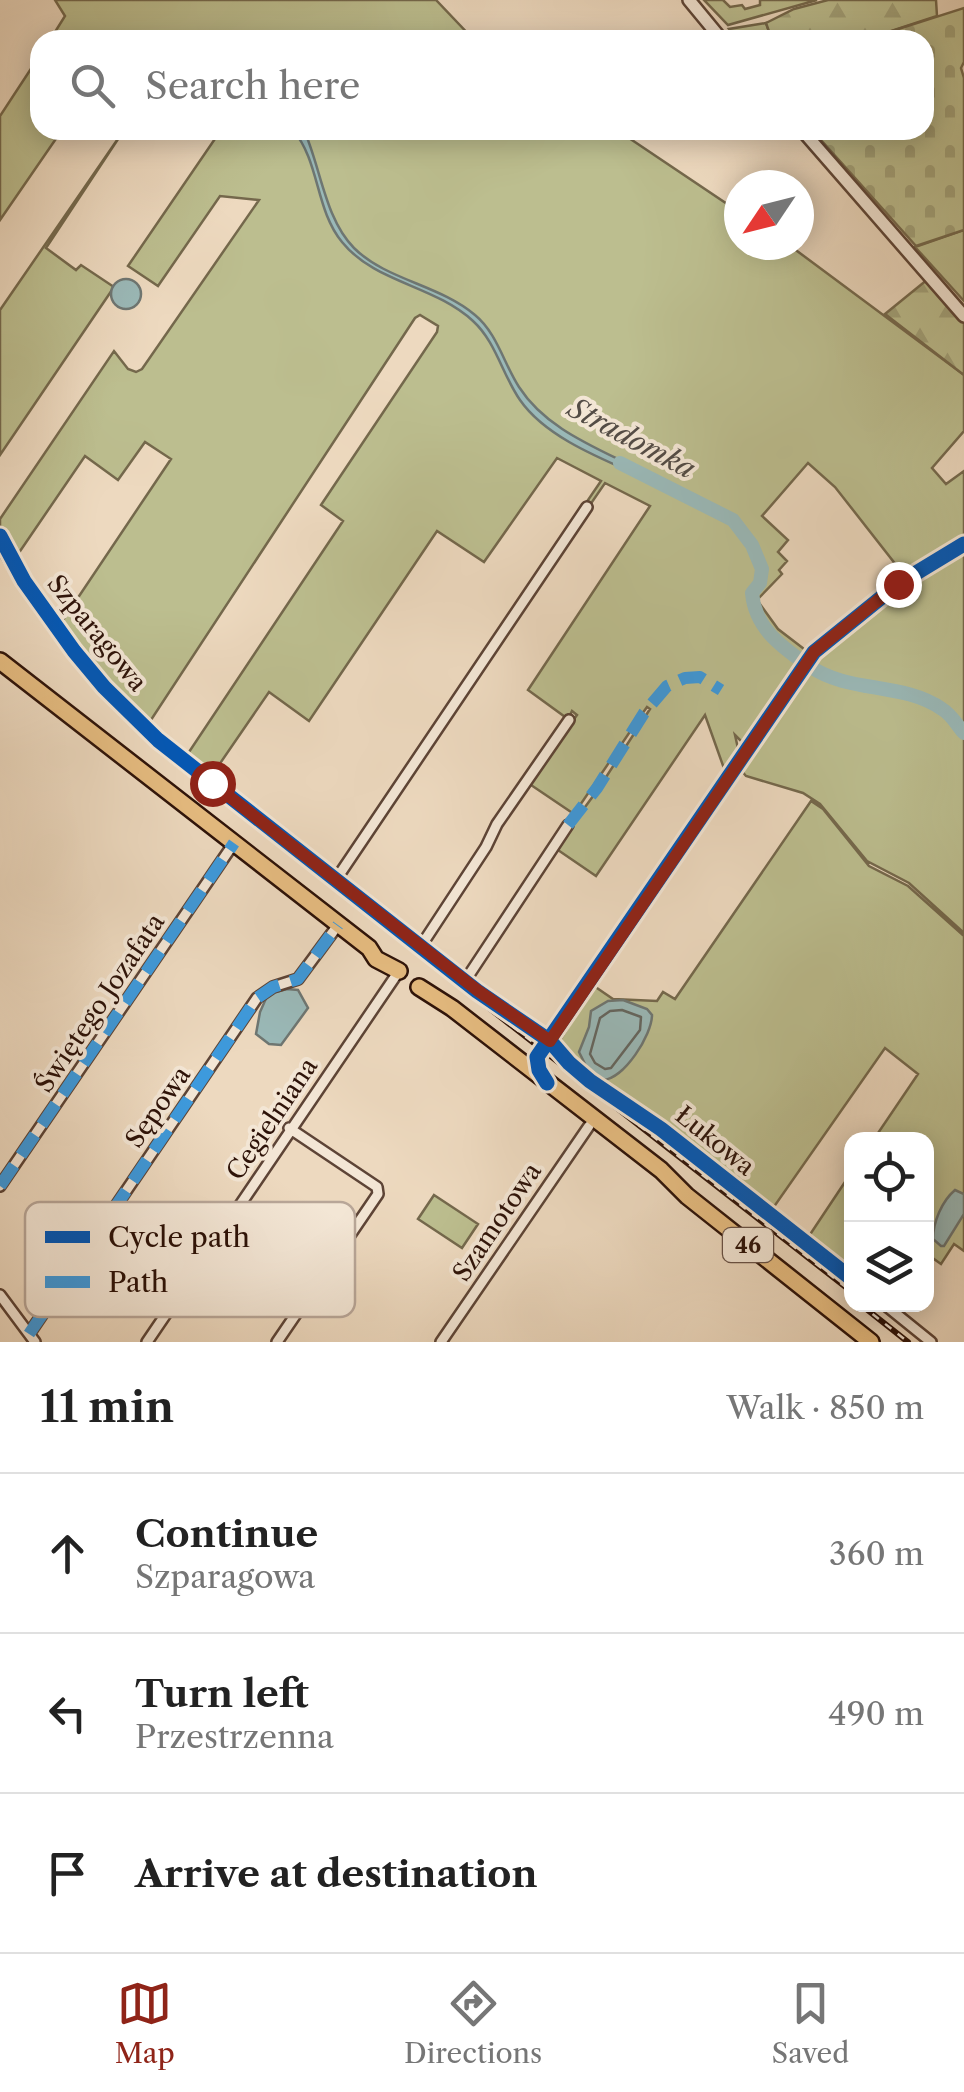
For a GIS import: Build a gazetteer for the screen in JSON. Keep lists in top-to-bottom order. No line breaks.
{"streets":{"main road":["46"],"street":["Szparagowa","Świętego Jozafata","Sępowa","Cegielniana","Łukowa","Szamotowa"]},"crossings":[["Szparagowa","Łukowa"],["Świętego Jozafata","46"],["Sępowa","46"],["Cegielniana","46"],["Szamotowa","46"]],"water":["Stradomka"],"legend":["Cycle path","Path"],"north":"bottom left","page":{"search":"Search here","heading":["11 min","Walk · 850 m"],"list":[["Continue","Szparagowa","360 m"],["Turn left","Przestrzenna","490 m"],"Arrive at destination"],"nav":["Map","Directions","Saved"]}}
